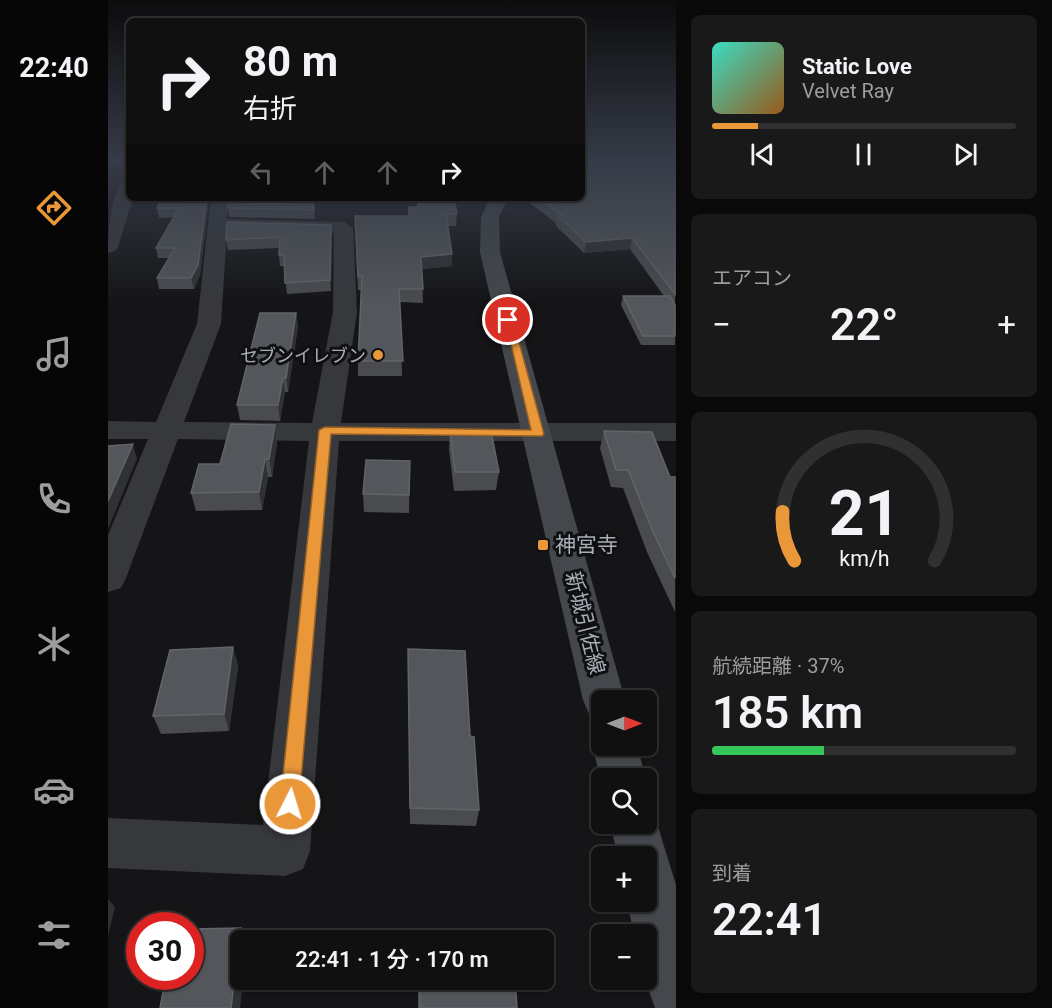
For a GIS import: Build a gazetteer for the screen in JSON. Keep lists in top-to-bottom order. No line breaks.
{"streets":{"main road":["新城引佐線"]},"places":{"other":["セブンイレブン"],"transit":["神宮寺"]},"north":"right","page":{"tabs":"22:40","turn":["80 m","右折"],"song":["Static Love","Velvet Ray"],"tile":["エアコン",["航続距離 · 37%","185 km"],["到着","22:41"]],"heat":["−","22°","+"],"map_buttons":["+","−"],"limit":"30","trip":"22:41 · 1 分 · 170 m","gauge":["21","km/h"]}}
